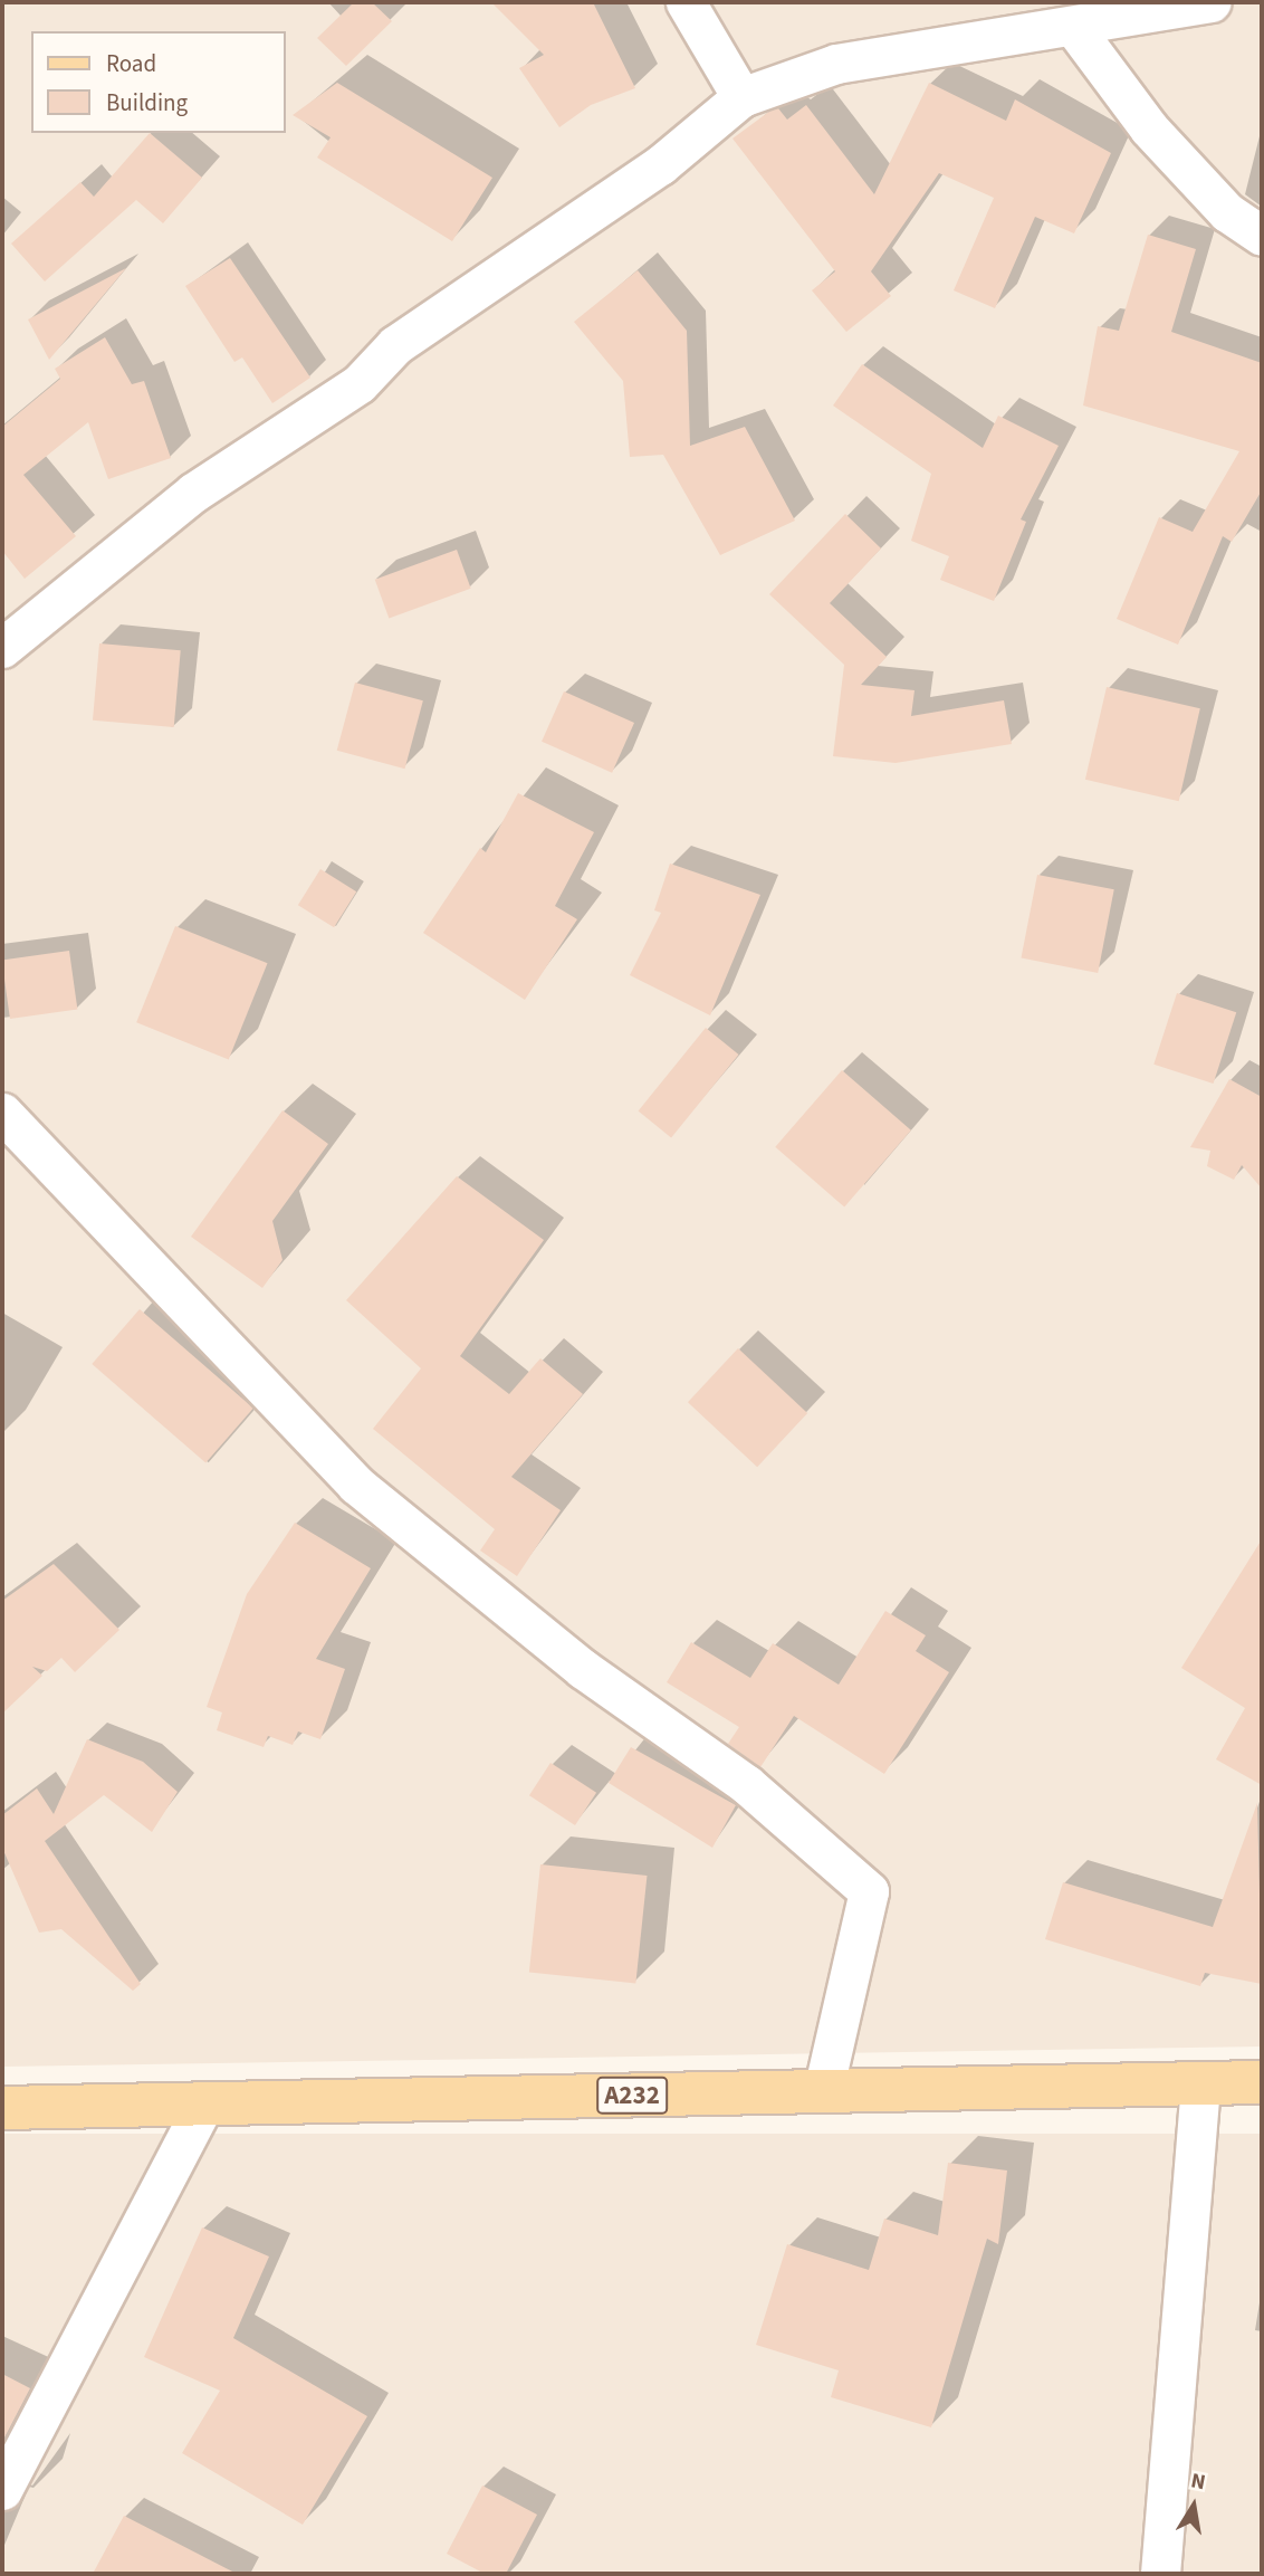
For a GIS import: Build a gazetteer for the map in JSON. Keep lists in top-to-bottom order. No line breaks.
{"streets":{"main road":["A232"]},"legend":["Road","Building"],"north":"top"}
